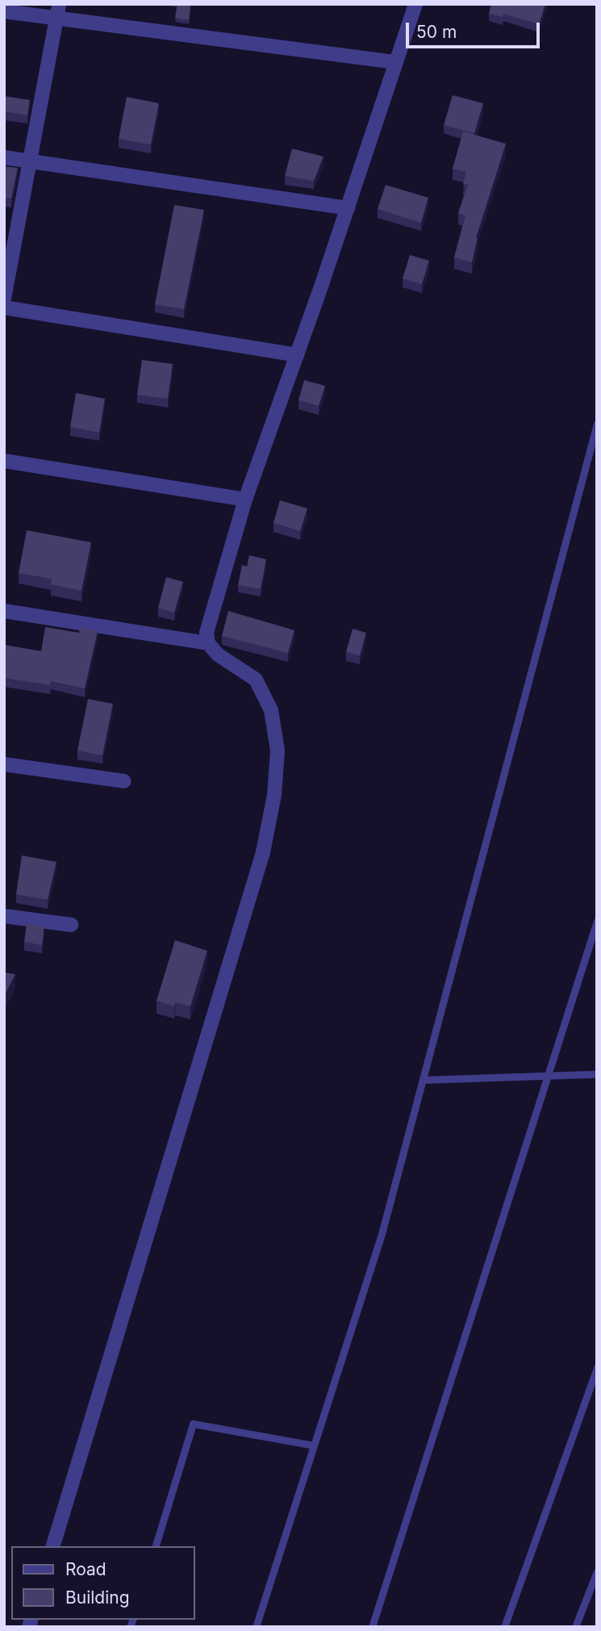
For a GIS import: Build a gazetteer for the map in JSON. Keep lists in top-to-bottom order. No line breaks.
{"legend":["Road","Building"],"scale_bar":"50 m"}
